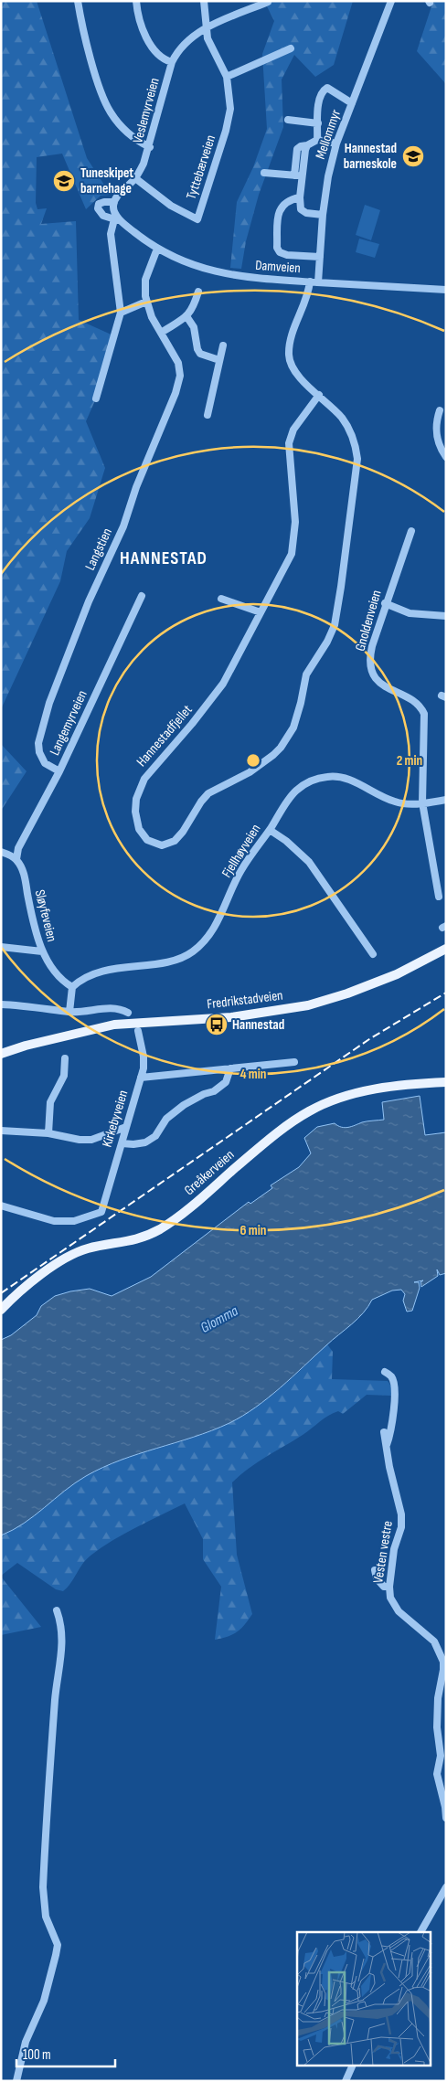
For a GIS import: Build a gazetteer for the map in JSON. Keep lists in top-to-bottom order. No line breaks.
{"streets":{"main road":["Fredrikstadveien","Greåkerveien"],"street":["Veslemyrveien","Mellommyr","Tyttebærveien","Damveien","Langstien","Gnoldenveien","Langemyrveien","Hannestadfjellet","Fjellhøyveien","Sløyfeveien","Kirkebyveien","Vesten vestre"]},"crossings":[["Veslemyrveien","Tyttebærveien"],["Veslemyrveien","Damveien"],["Mellommyr","Damveien"],["Damveien","Langstien"],["Damveien","Hannestadfjellet"],["Langstien","Langemyrveien"],["Gnoldenveien","Fjellhøyveien"],["Langemyrveien","Sløyfeveien"],["Fjellhøyveien","Sløyfeveien"]],"districts":["HANNESTAD"],"water":["Glomma"],"places":{"school or university":["Hannestad barneskole","Tuneskipet barnehage"],"bus stop":["Hannestad"]},"scale_bar":"100 m","rings":["2 min","4 min","6 min"]}
